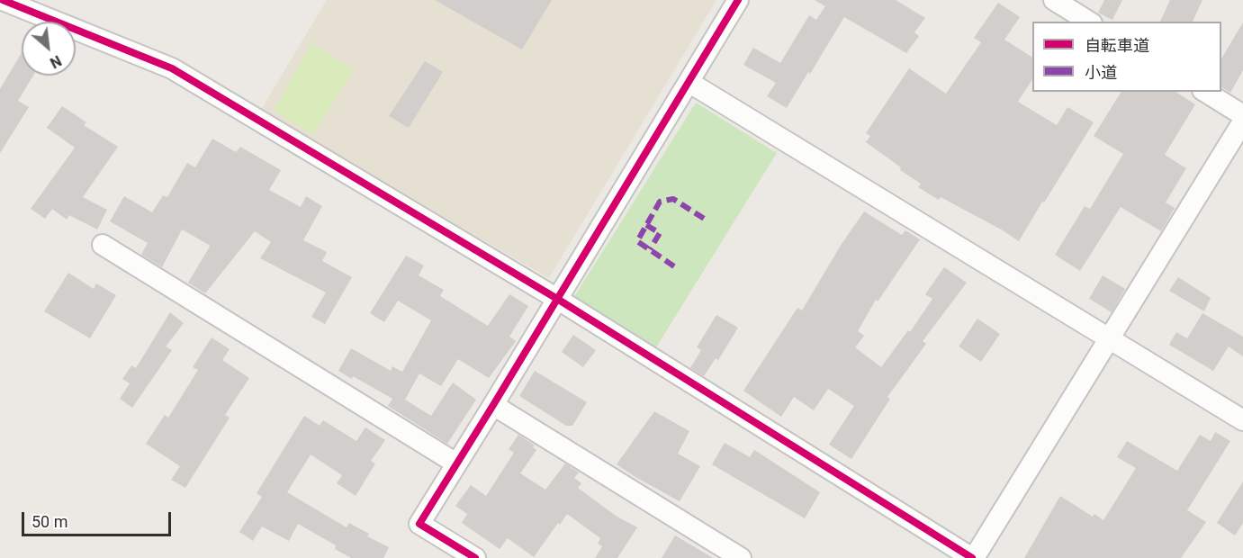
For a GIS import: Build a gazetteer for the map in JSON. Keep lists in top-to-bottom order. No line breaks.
{"legend":["自転車道","小道"],"scale_bar":"50 m","north":"bottom right"}
